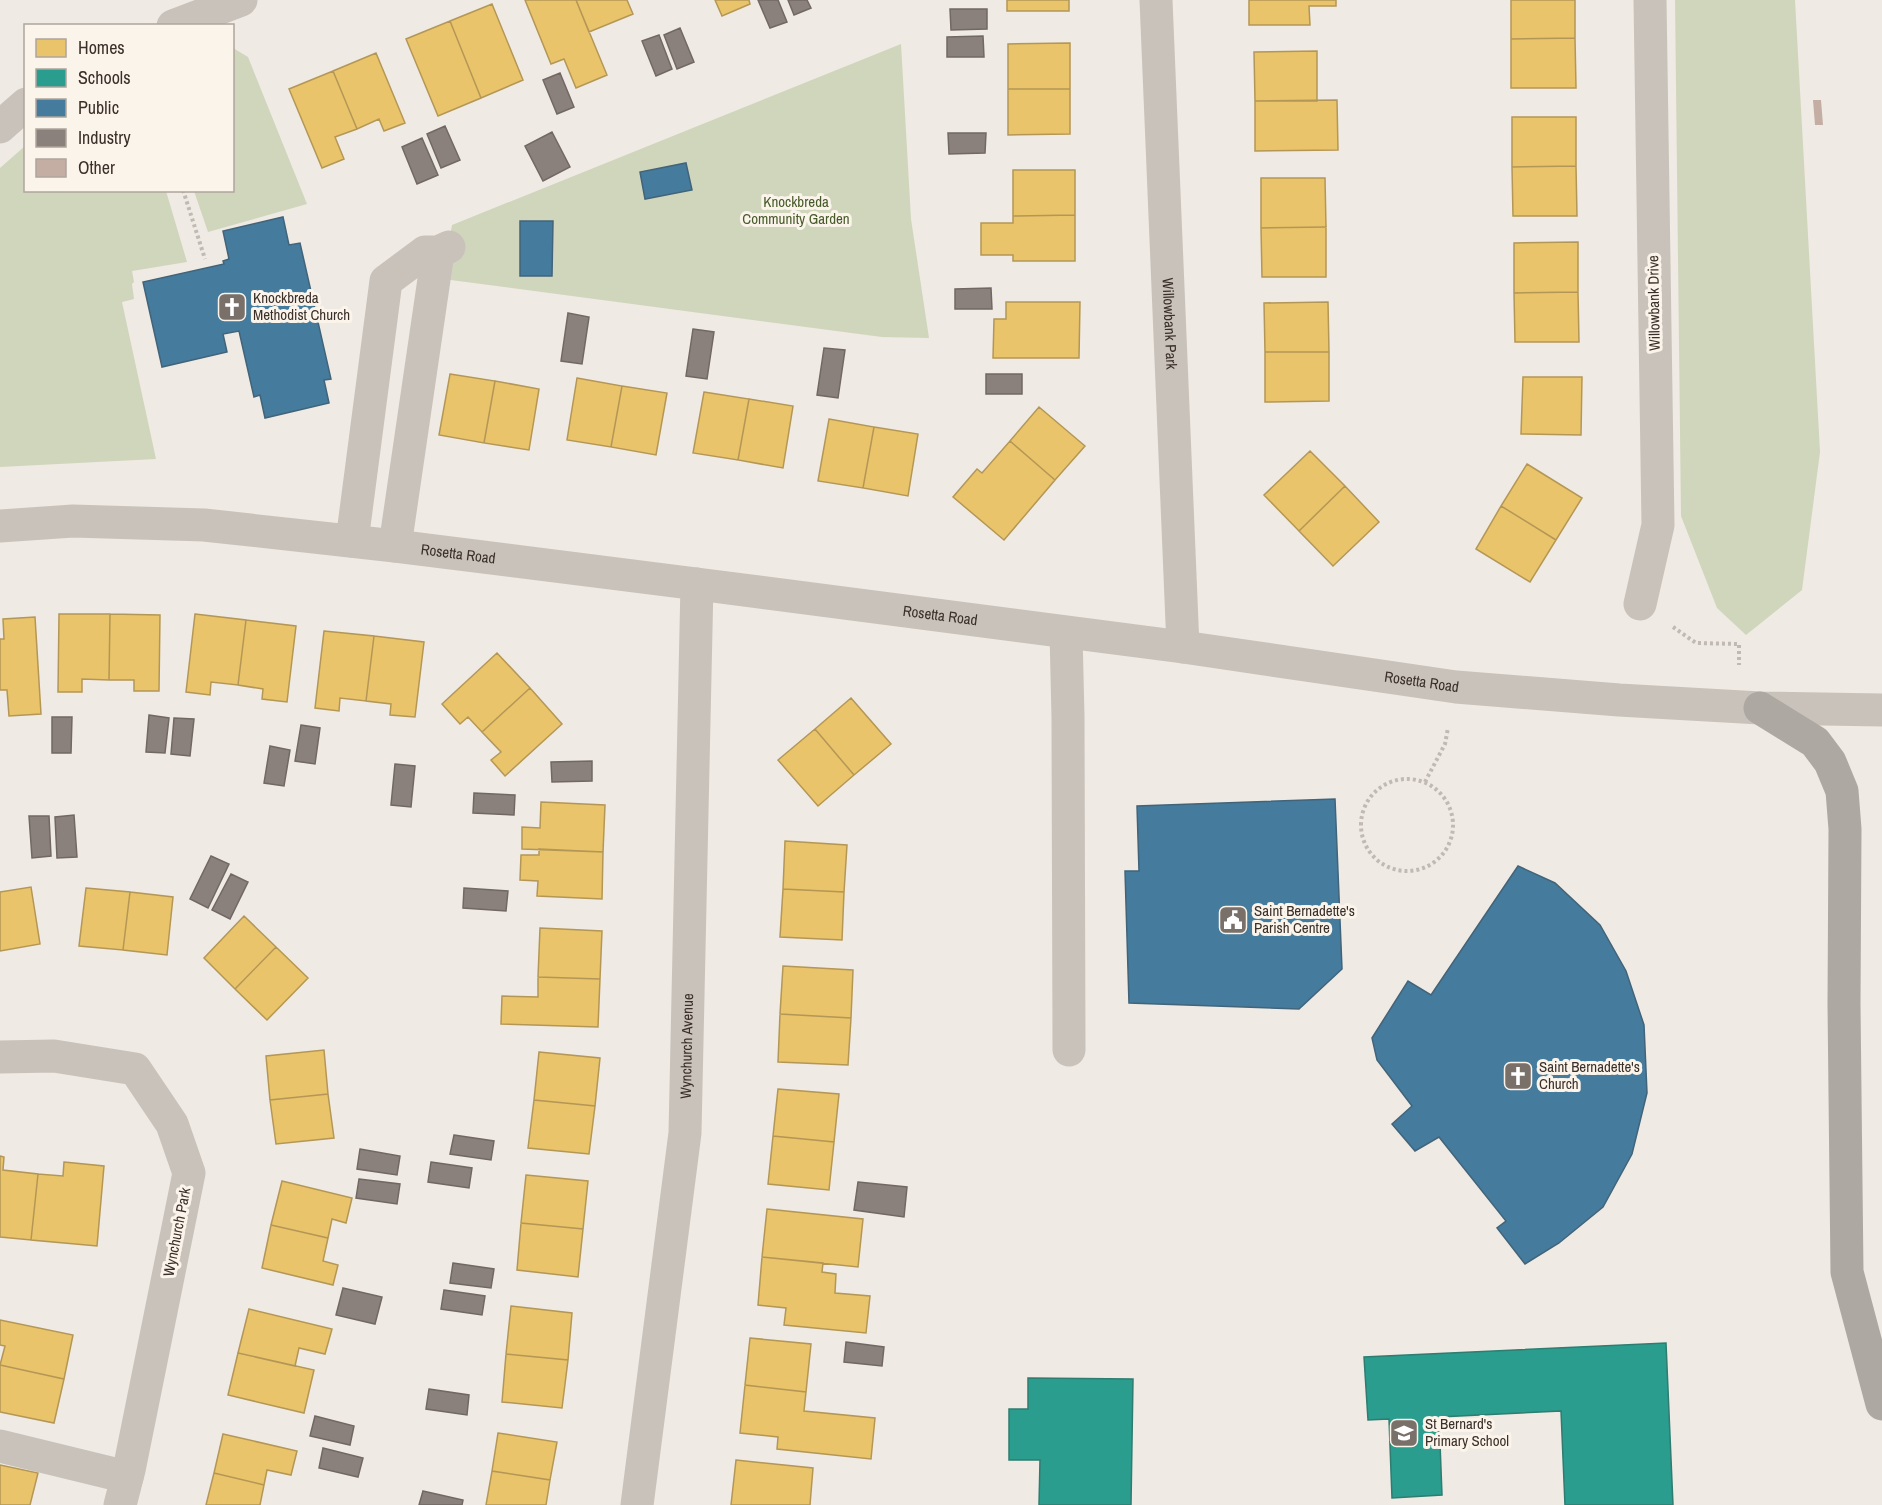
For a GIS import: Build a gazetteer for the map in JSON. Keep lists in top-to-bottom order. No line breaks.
{"streets":{"street":["Willowbank Drive","Willowbank Park","Rosetta Road","Wynchurch Avenue","Wynchurch Park"]},"crossings":[["Willowbank Park","Rosetta Road"],["Rosetta Road","Wynchurch Avenue"]],"parks":["Knockbreda Community Garden"],"places":{"church":["Knockbreda Methodist Church","Saint Bernadette's Church"],"public building":["Saint Bernadette's Parish Centre"],"school or university":["St Bernard's Primary School"]},"legend":["Homes","Schools","Public","Industry","Other"]}
